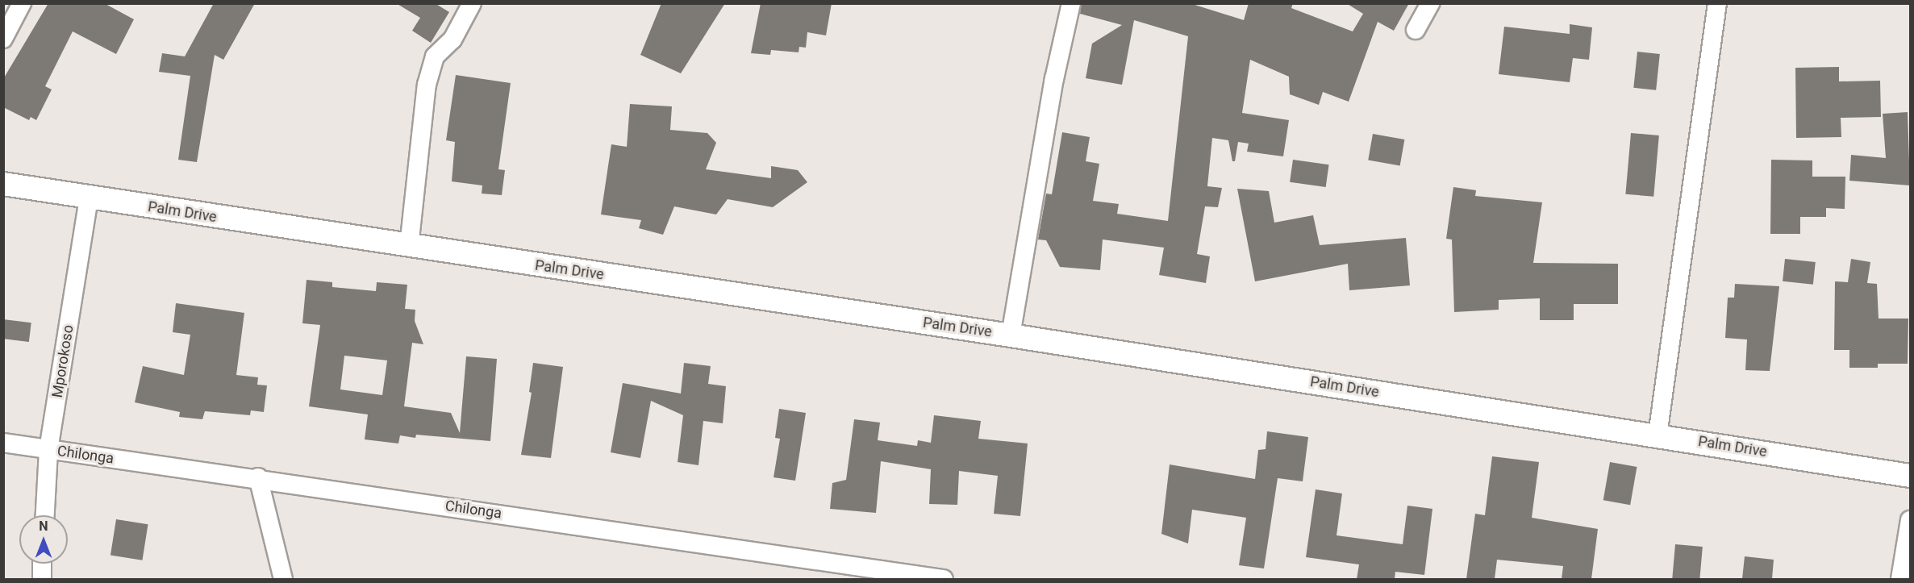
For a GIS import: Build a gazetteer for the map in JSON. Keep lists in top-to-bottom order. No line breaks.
{"streets":{"street":["Palm Drive","Mporokoso","Chilonga"]},"crossings":[["Palm Drive","Mporokoso"],["Mporokoso","Chilonga"]],"north":"top"}
